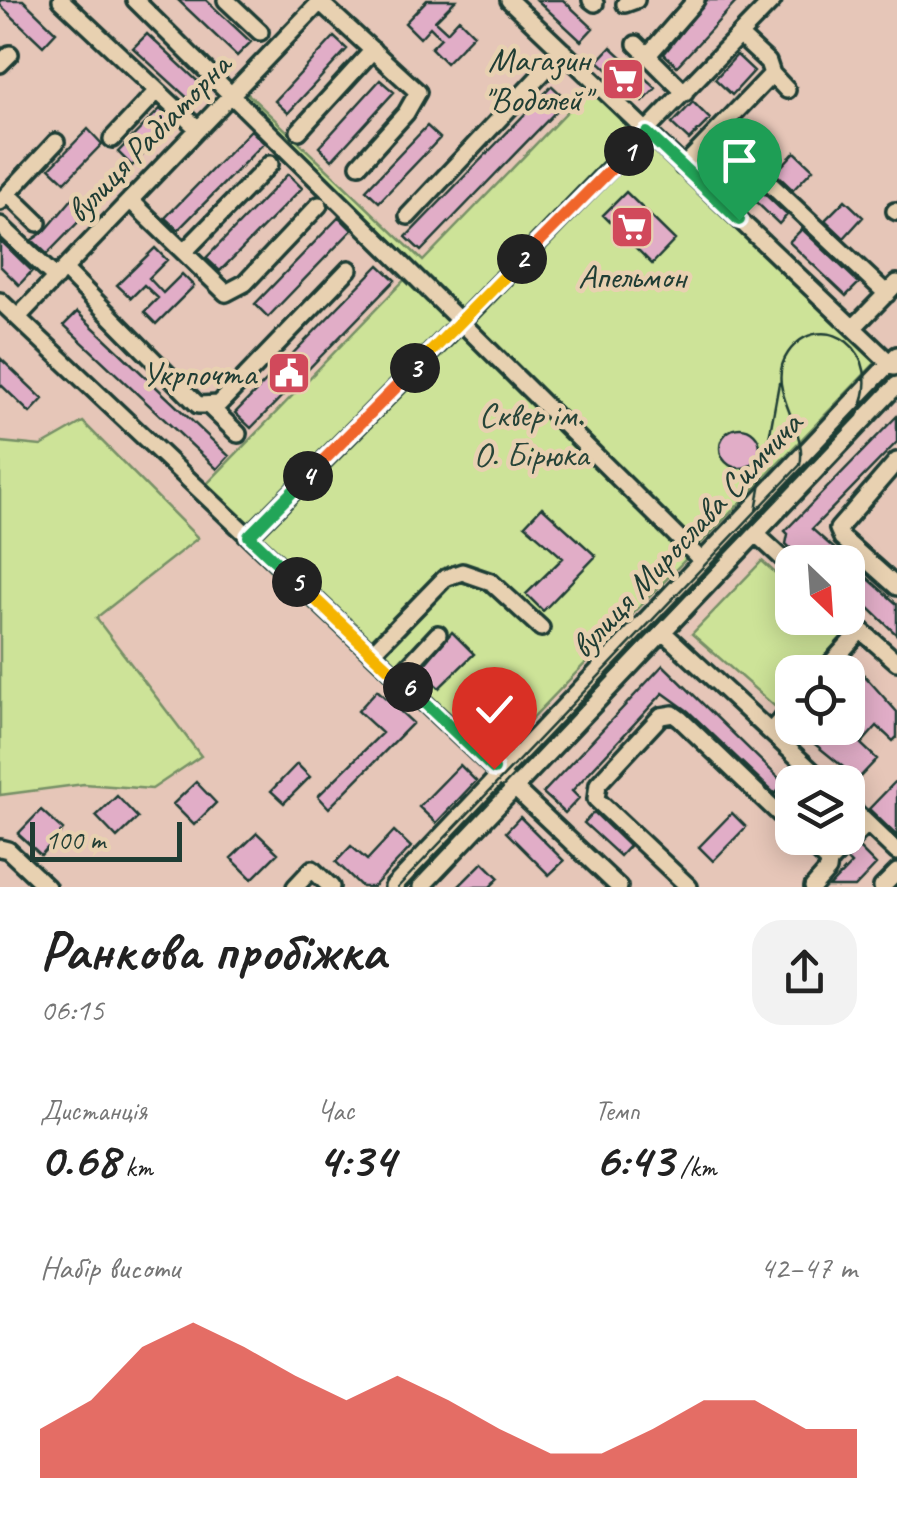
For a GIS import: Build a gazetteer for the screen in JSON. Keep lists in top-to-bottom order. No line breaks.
{"streets":{"street":["вулиця Радіаторна","вулиця Мирослава Симчича"]},"parks":["Сквер ім. О. Бірюка"],"places":{"supermarket":["Магазин \"Водолей\"","Апельмон"],"public building":["Укрпочта"]},"scale_bar":"100 m","north":"bottom right","page":{"pins":["1","2","3","4","5","6"],"scale":"100 m","heading":["Ранкова пробіжка","06:15"],"stats":[["Дистанція","0.68 km"],["Час","4:34"],["Темп","6:43 /km"]],"chart":["Набір висоти","42–47 m"]}}
